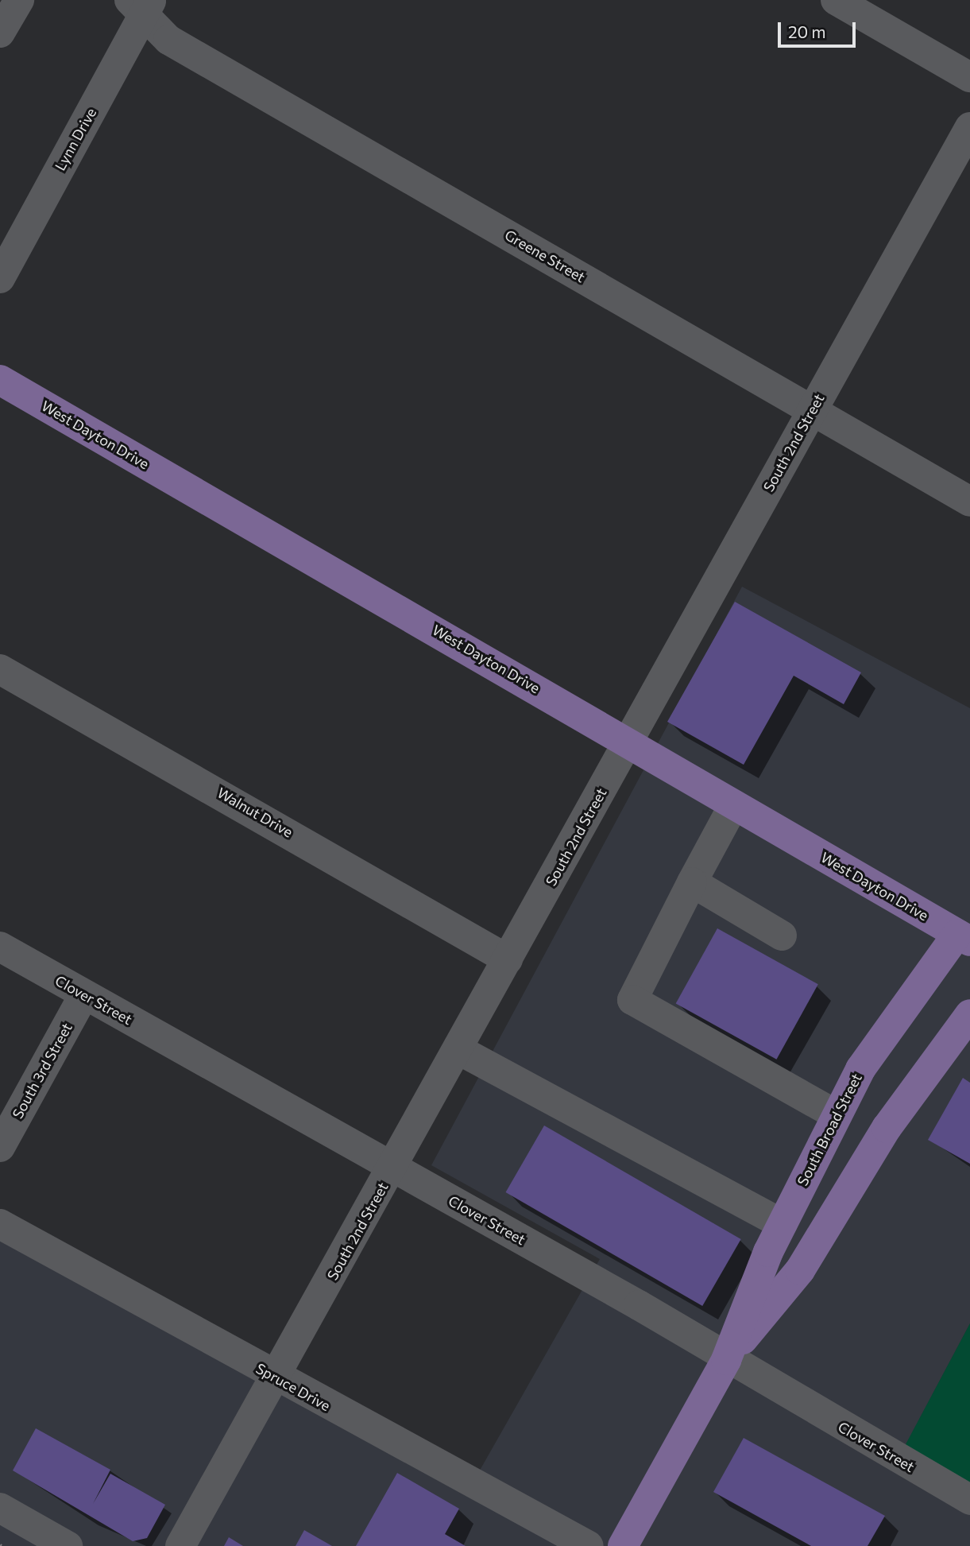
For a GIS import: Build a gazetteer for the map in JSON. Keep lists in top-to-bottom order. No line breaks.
{"streets":{"main road":["West Dayton Drive","South Broad Street"],"street":["Lynn Drive","Greene Street","South 2nd Street","Walnut Drive","Clover Street","South 3rd Street","Spruce Drive"]},"crossings":[["Lynn Drive","Greene Street"],["Greene Street","South 2nd Street"],["West Dayton Drive","South 2nd Street"],["West Dayton Drive","South Broad Street"],["South 2nd Street","Walnut Drive"],["South 2nd Street","Clover Street"],["South 2nd Street","Spruce Drive"],["Clover Street","South 3rd Street"],["Clover Street","South Broad Street"]],"scale_bar":"20 m"}
